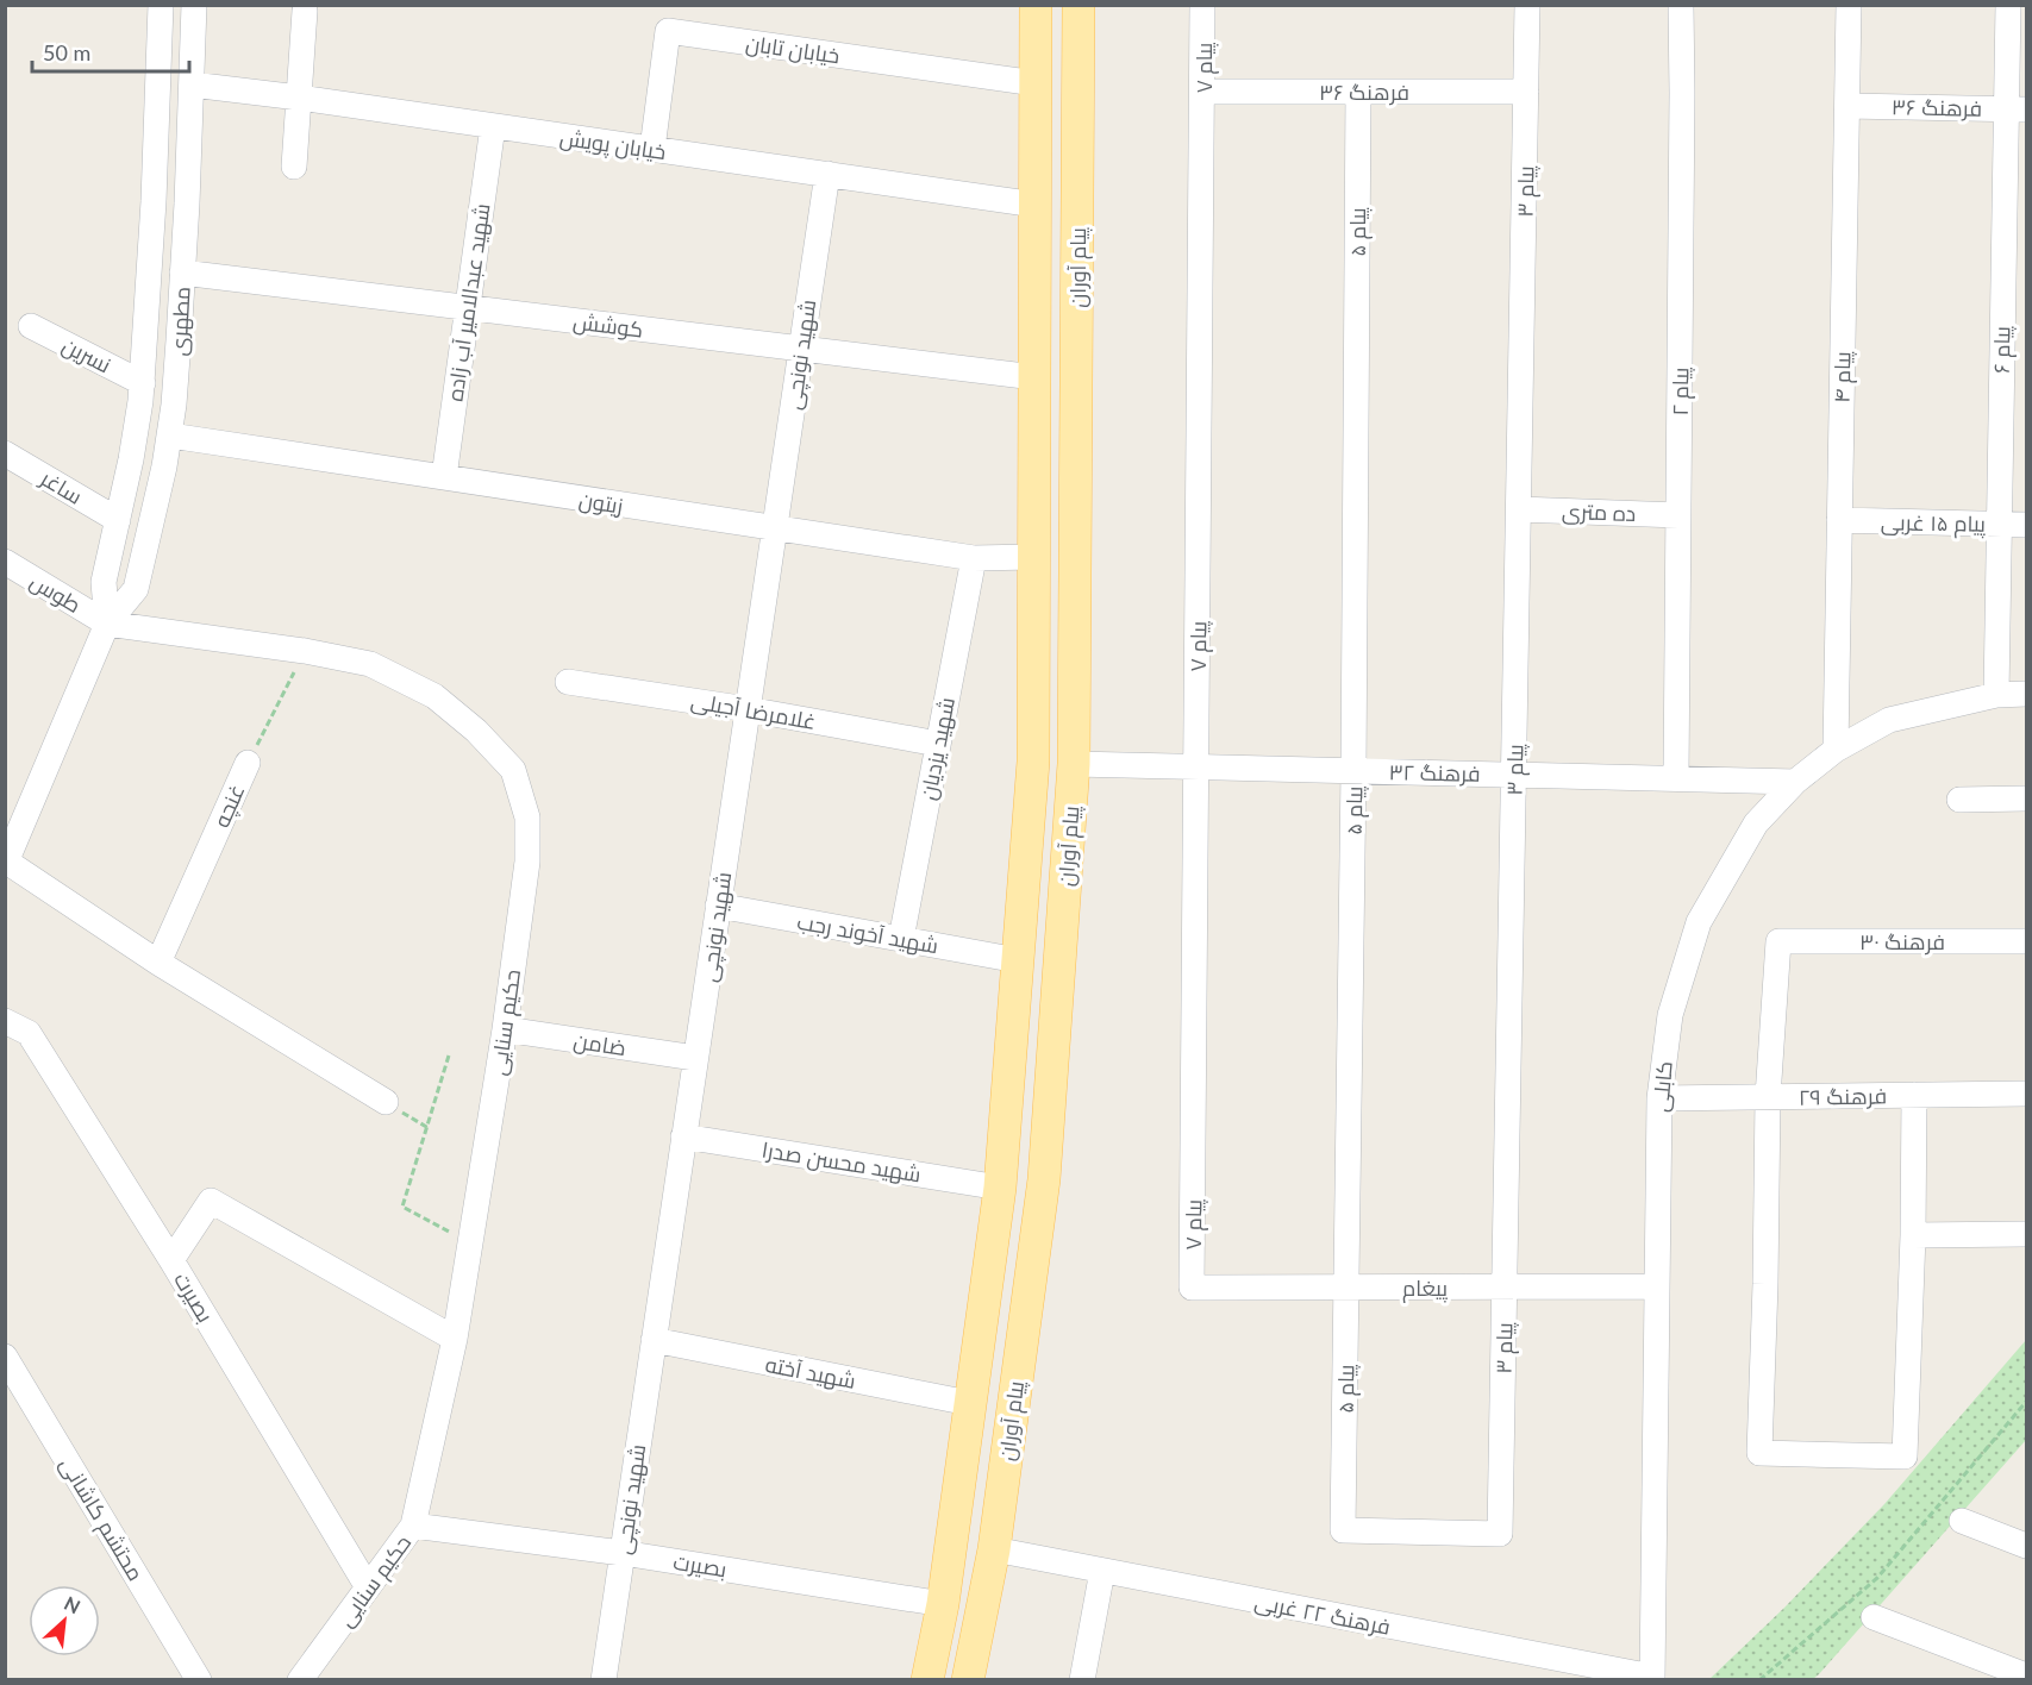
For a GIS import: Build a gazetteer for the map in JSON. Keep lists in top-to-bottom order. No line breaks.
{"streets":{"main road":["پیام آوران"],"street":["خیابان تابان","پیام ۷","فرهنگ ۳۶","خیابان پویش","پیام ۳","پیام ۵","شهید عبدالامیر آب زاده","مطهری","کوشش","پیام ۶","نسرین","شهید نونچی","پیام ۴","پیام ۲","ساغر","زیتون","ده متری","پیام ۱۵ غربی","طوس","غلامرضا آجیلی","شهید یزدیان","فرهنگ ۳۲","غنچه","شهید آخوند رجب","فرهنگ ۳۰","حکیم سنایی","ضامن","کابلی","فرهنگ ۲۹","شهید محسن صدرا","پیغام","بصیرت","شهید آخته","محتشم کاشانی","فرهنگ ۲۲ غربی"]},"crossings":[["خیابان تابان","خیابان پویش"],["خیابان تابان","پیام آوران"],["پیام ۷","فرهنگ ۳۶"],["پیام ۷","فرهنگ ۳۲"],["پیام ۷","پیغام"],["فرهنگ ۳۶","پیام ۳"],["فرهنگ ۳۶","پیام ۵"],["فرهنگ ۳۶","پیام ۶"],["فرهنگ ۳۶","پیام ۴"],["خیابان پویش","پیام آوران"],["خیابان پویش","شهید عبدالامیر آب زاده"],["خیابان پویش","مطهری"],["خیابان پویش","شهید نونچی"],["پیام ۳","پیام ۵"],["پیام ۳","ده متری"],["پیام ۳","فرهنگ ۳۲"],["پیام ۳","پیغام"],["پیام ۵","فرهنگ ۳۲"],["پیام ۵","پیغام"],["پیام آوران","کوشش"],["پیام آوران","زیتون"],["پیام آوران","فرهنگ ۳۲"],["پیام آوران","شهید آخوند رجب"],["پیام آوران","شهید محسن صدرا"],["پیام آوران","بصیرت"],["پیام آوران","شهید آخته"],["پیام آوران","فرهنگ ۲۲ غربی"],["شهید عبدالامیر آب زاده","کوشش"],["شهید عبدالامیر آب زاده","زیتون"],["مطهری","کوشش"],["مطهری","نسرین"],["مطهری","ساغر"],["مطهری","زیتون"],["مطهری","طوس"],["مطهری","حکیم سنایی"],["کوشش","شهید نونچی"],["پیام ۶","پیام ۱۵ غربی"],["پیام ۶","کابلی"],["شهید نونچی","زیتون"],["شهید نونچی","غلامرضا آجیلی"],["شهید نونچی","شهید آخوند رجب"],["شهید نونچی","ضامن"],["شهید نونچی","شهید محسن صدرا"],["شهید نونچی","بصیرت"],["شهید نونچی","شهید آخته"],["پیام ۴","پیام ۱۵ غربی"],["پیام ۴","کابلی"],["پیام ۲","ده متری"],["پیام ۲","فرهنگ ۳۲"],["زیتون","شهید یزدیان"],["طوس","حکیم سنایی"],["غلامرضا آجیلی","شهید یزدیان"],["شهید یزدیان","شهید آخوند رجب"],["فرهنگ ۳۲","کابلی"],["غنچه","حکیم سنایی"],["فرهنگ ۳۰","فرهنگ ۲۹"],["حکیم سنایی","ضامن"],["حکیم سنایی","بصیرت"],["کابلی","فرهنگ ۲۹"],["کابلی","پیغام"],["کابلی","فرهنگ ۲۲ غربی"]],"scale_bar":"50 m","north":"top right"}
